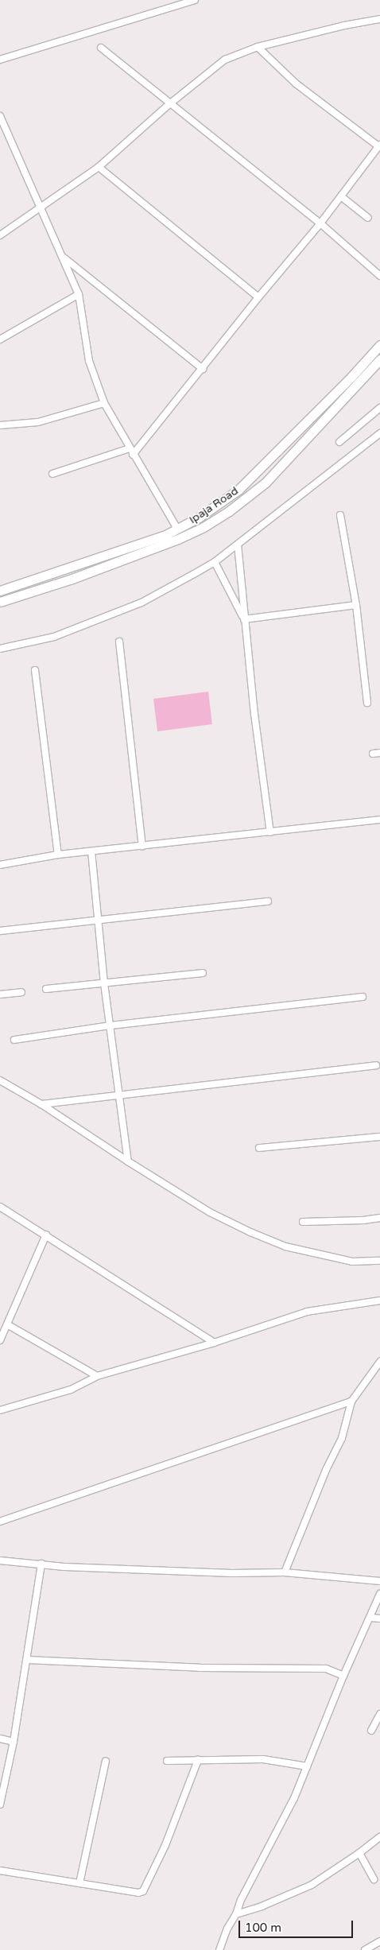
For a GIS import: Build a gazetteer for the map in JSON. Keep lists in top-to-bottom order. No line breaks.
{"streets":{"main road":["Ipaja Road"]},"scale_bar":"100 m"}
